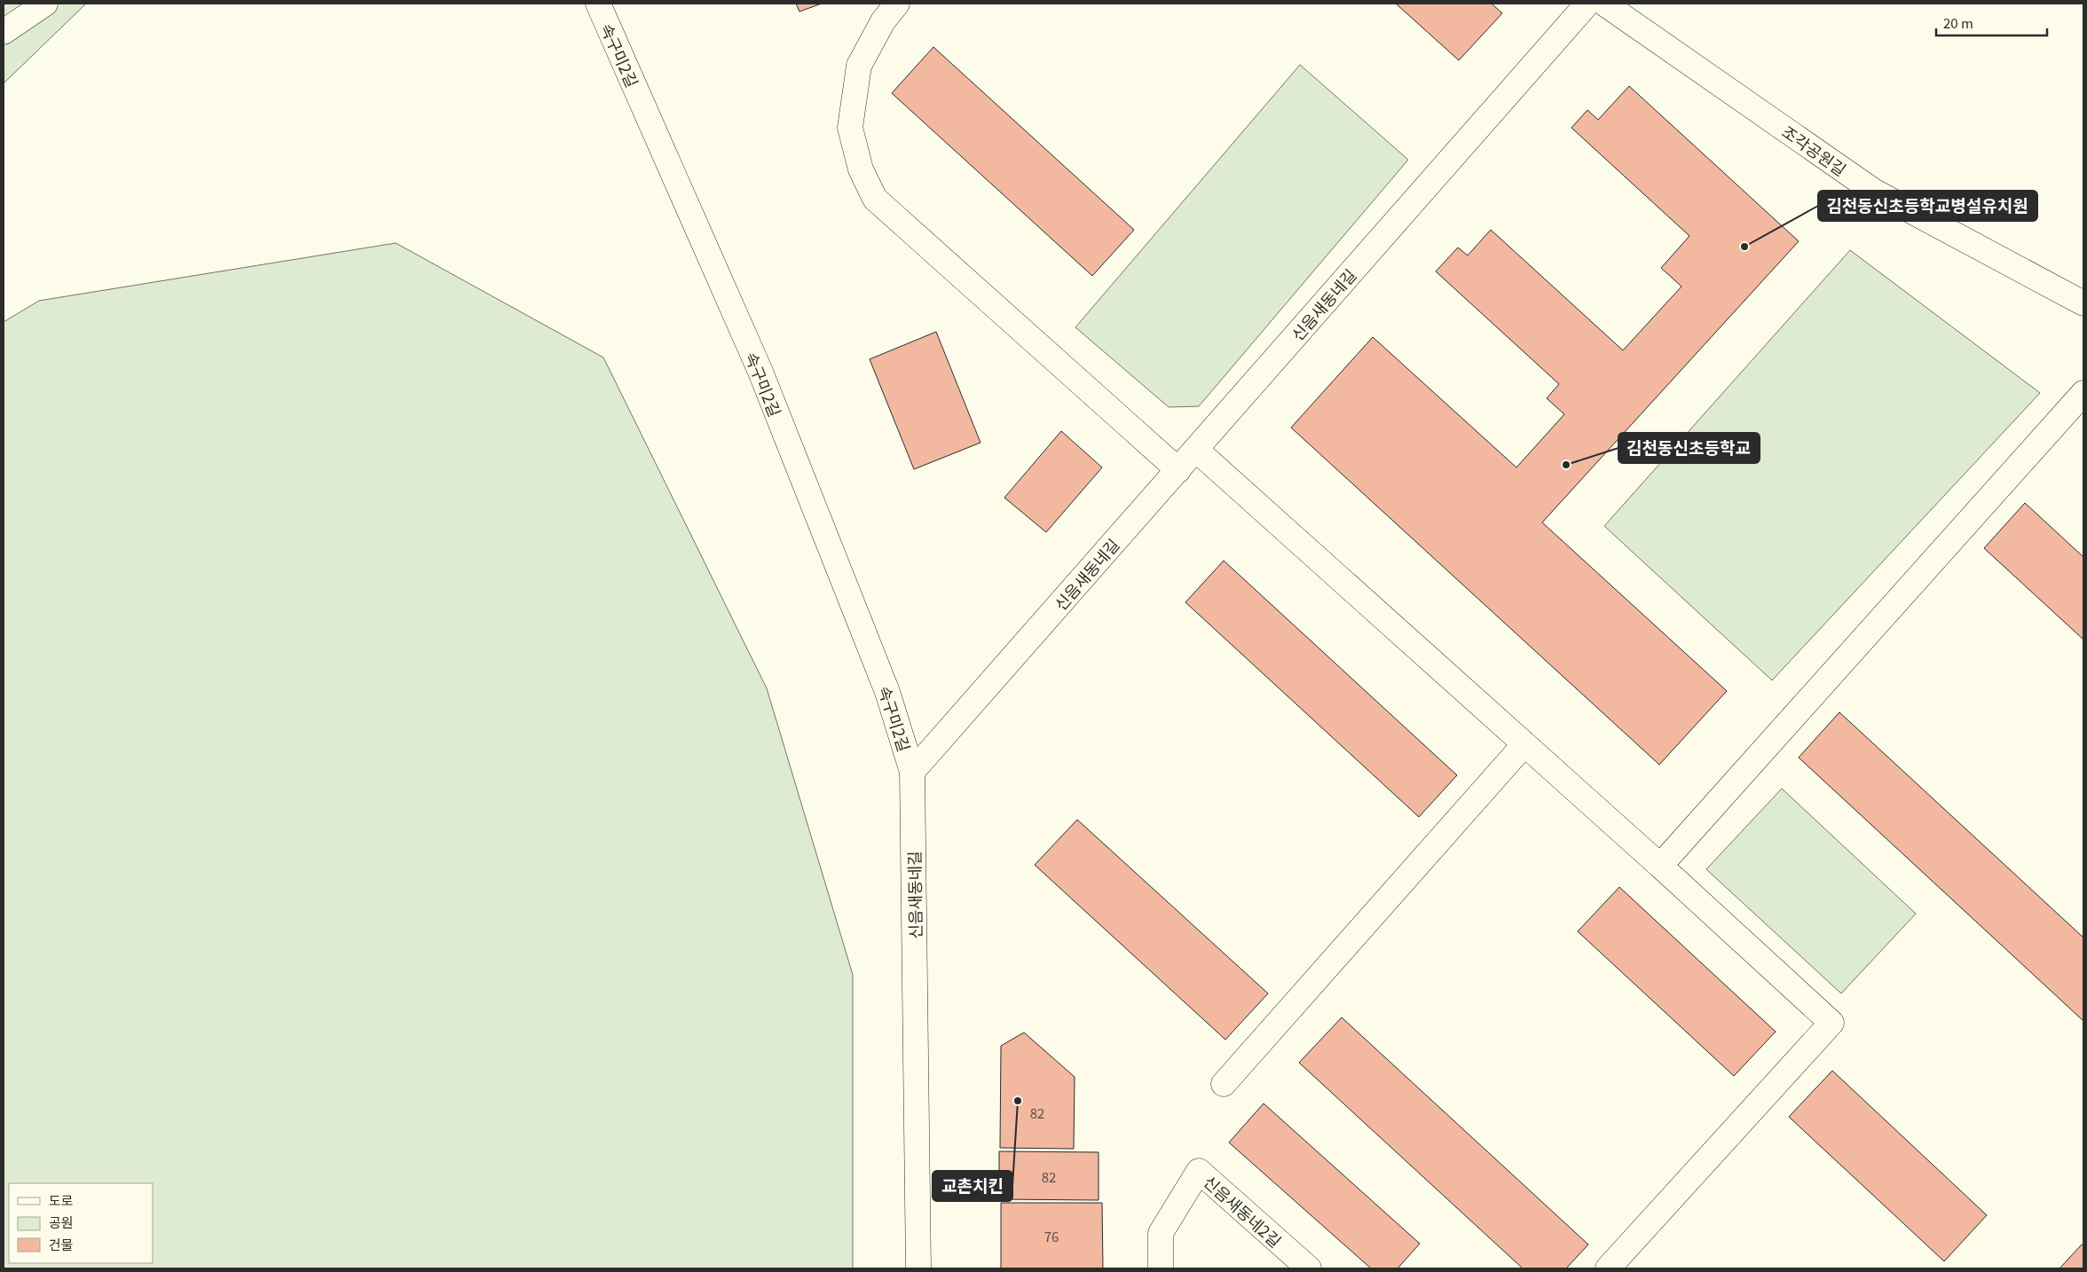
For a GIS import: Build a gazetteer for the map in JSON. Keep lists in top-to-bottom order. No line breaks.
{"streets":{"street":["속구미2길","조각공원길","신음새동네길","신음새동네2길"]},"crossings":[["속구미2길","신음새동네길"]],"places":["김천동신초등학교병설유치원","김천동신초등학교","교촌치킨"],"house_numbers":["82","82","76"],"legend":["도로","공원","건물"],"scale_bar":"20 m"}
